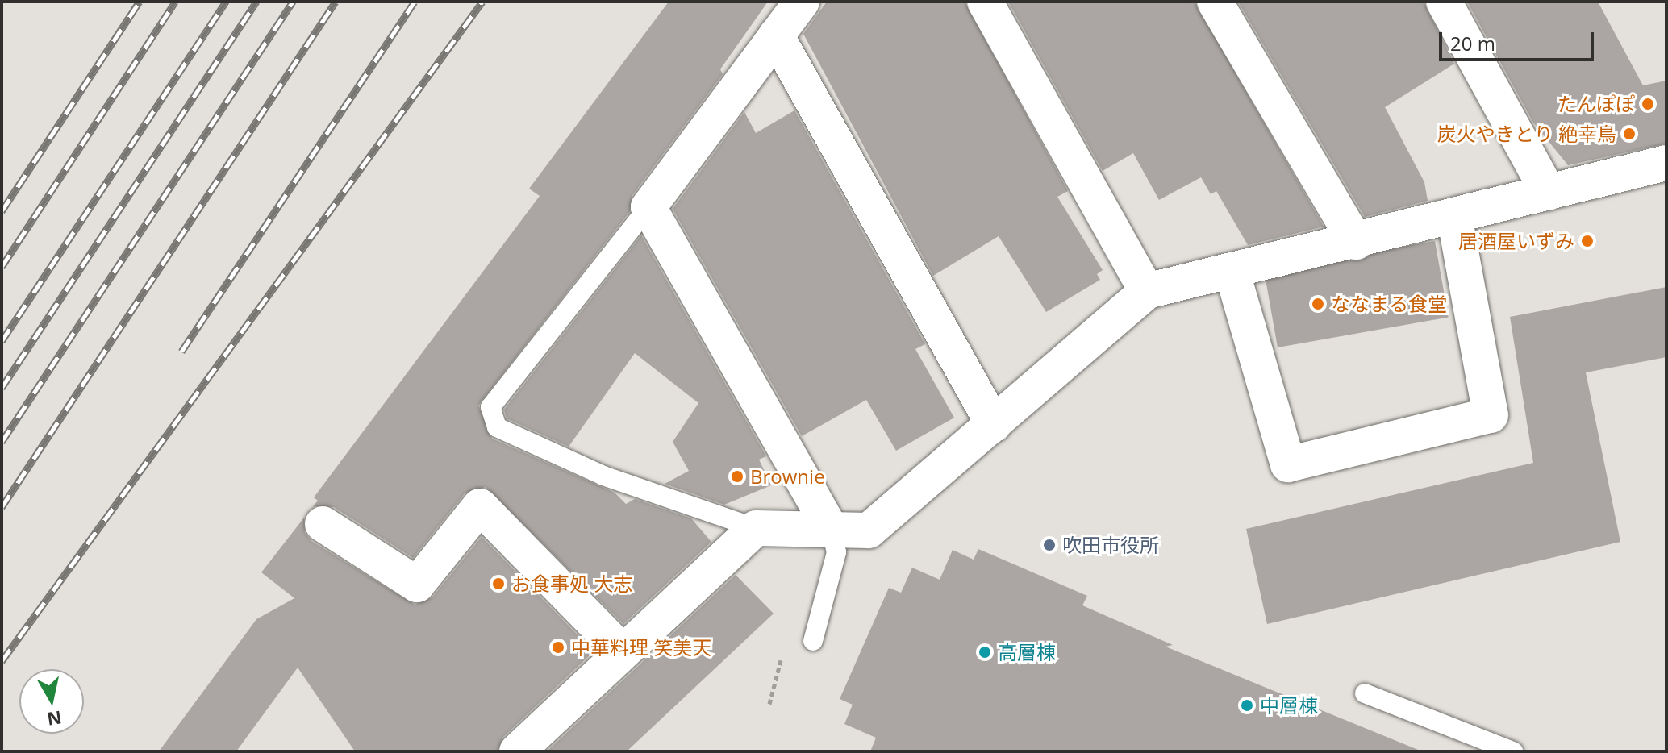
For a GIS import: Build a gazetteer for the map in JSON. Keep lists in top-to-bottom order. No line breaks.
{"places":["たんぽぽ","炭火やきとり 絶幸鳥","居酒屋いずみ","ななまる食堂","Brownie","吹田市役所","お食事処 大志","中華料理 笑美天","高層棟","中層棟"],"scale_bar":"20 m","north":"bottom"}
